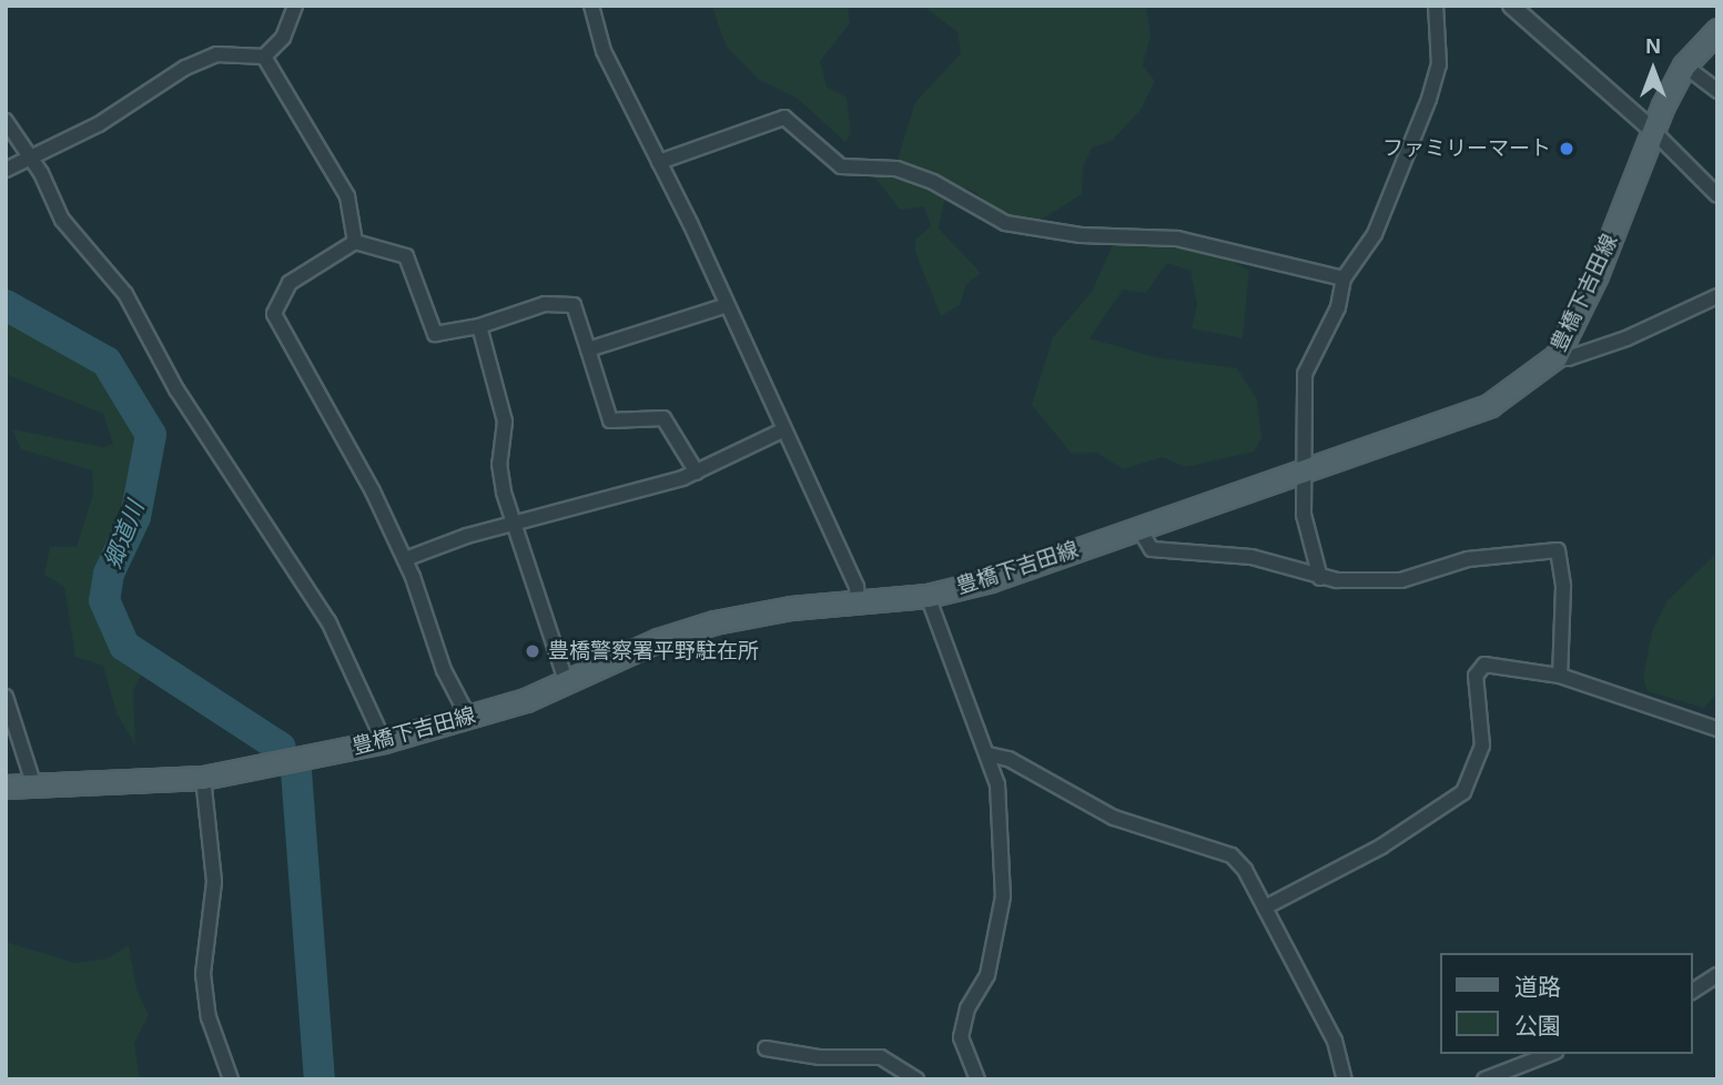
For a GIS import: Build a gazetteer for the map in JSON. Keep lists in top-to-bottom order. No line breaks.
{"streets":{"main road":["豊橋下吉田線"]},"water":["郷道川"],"places":["ファミリーマート","豊橋警察署平野駐在所"],"legend":["道路","公園"],"north":"top"}
